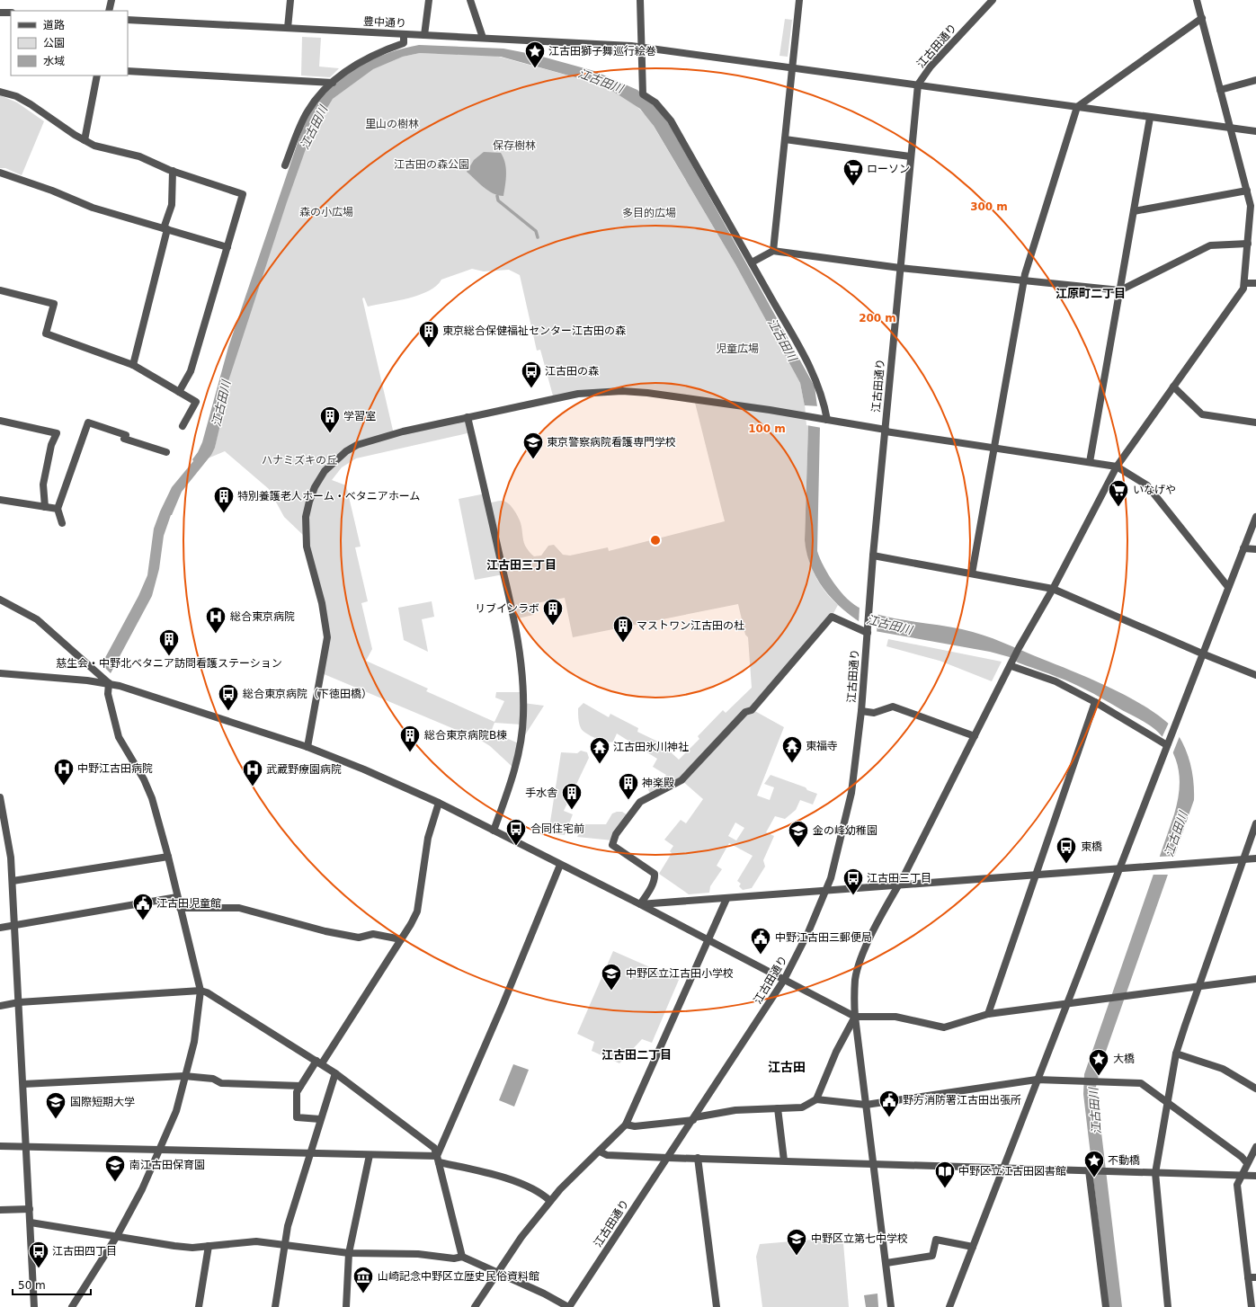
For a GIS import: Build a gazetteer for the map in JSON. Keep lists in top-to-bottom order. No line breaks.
{"streets":{"street":["豊中通り","江古田通り"]},"crossings":[["豊中通り","江古田通り"]],"districts":["江原町二丁目","江古田三丁目","江古田二丁目","江古田"],"water":["江古田川"],"parks":["里山の樹林","保存樹林","江古田の森公園","森の小広場","多目的広場","児童広場","ハナミズキの丘"],"places":{"place":["江古田獅子舞巡行絵巻","大橋","不動橋"],"supermarket":["ローソン","いなげや"],"building":["東京総合保健福祉センター江古田の森","学習室","特別養護老人ホーム・ベタニアホーム","リブインラボ","マストワン江古田の杜","慈生会・中野北ベタニア訪問看護ステーション","総合東京病院B棟","神楽殿","手水舎"],"bus stop":["江古田の森","総合東京病院（下徳田橋）","合同住宅前","東橋","江古田三丁目","江古田四丁目"],"school or university":["東京警察病院看護専門学校","金の峰幼稚園","中野区立江古田小学校","国際短期大学","南江古田保育園","中野区立第七中学校"],"hospital":["総合東京病院","中野江古田病院","武蔵野療園病院"],"temple":["東福寺","江古田氷川神社"],"public building":["江古田児童館","中野江古田三郵便局","野方消防署江古田出張所"],"library":["中野区立江古田図書館"],"museum":["山崎記念中野区立歴史民俗資料館"]},"legend":["道路","公園","水域"],"scale_bar":"50 m","rings":["300 m","200 m","100 m"]}
